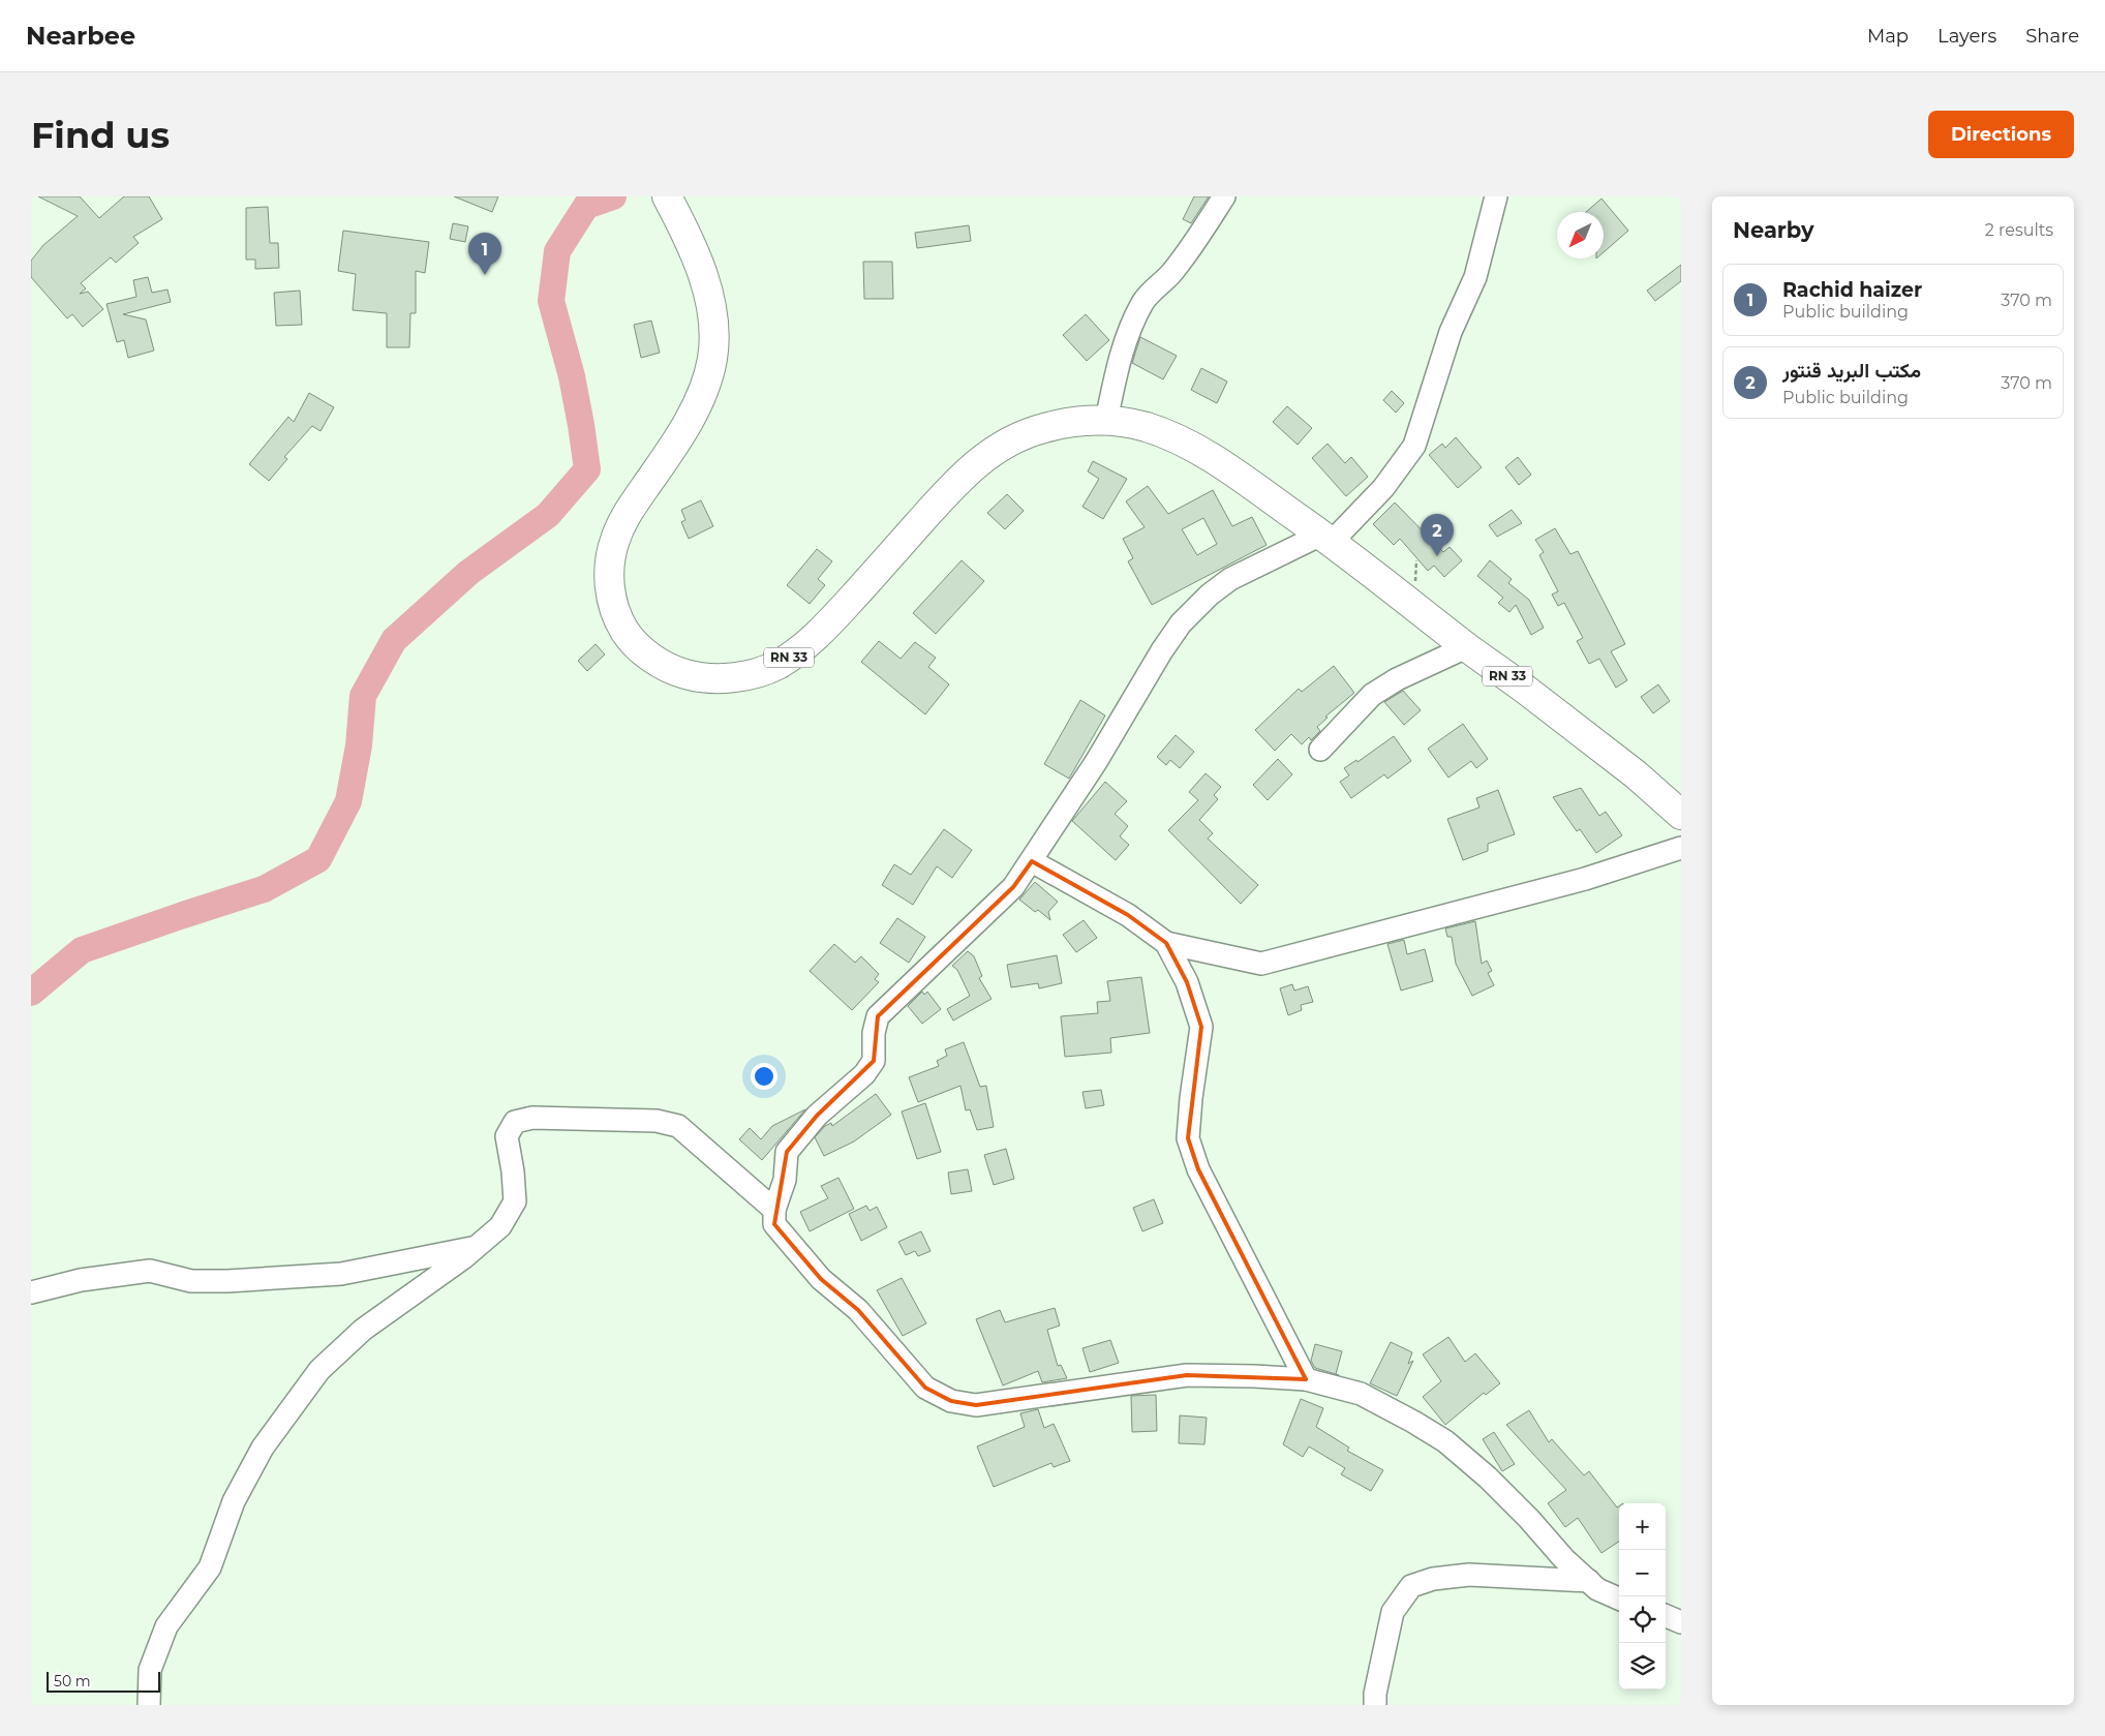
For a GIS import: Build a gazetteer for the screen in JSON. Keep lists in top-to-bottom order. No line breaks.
{"streets":{"main road":["RN 33"]},"scale_bar":"50 m","north":"bottom left","page":{"header":"Nearbee","nav":["Map","Layers","Share"],"buttons":"Directions","title":"Find us","heading":["Nearby","2 results"],"pins":["1","2"],"list":[{"mark":"1","name":"Rachid haizer","note":"Public building","value":"370 m"},{"mark":"2","name":"مكتب البريد قنتور","note":"Public building","value":"370 m"}],"map_buttons":["+","−"],"scale":"50 m"}}
